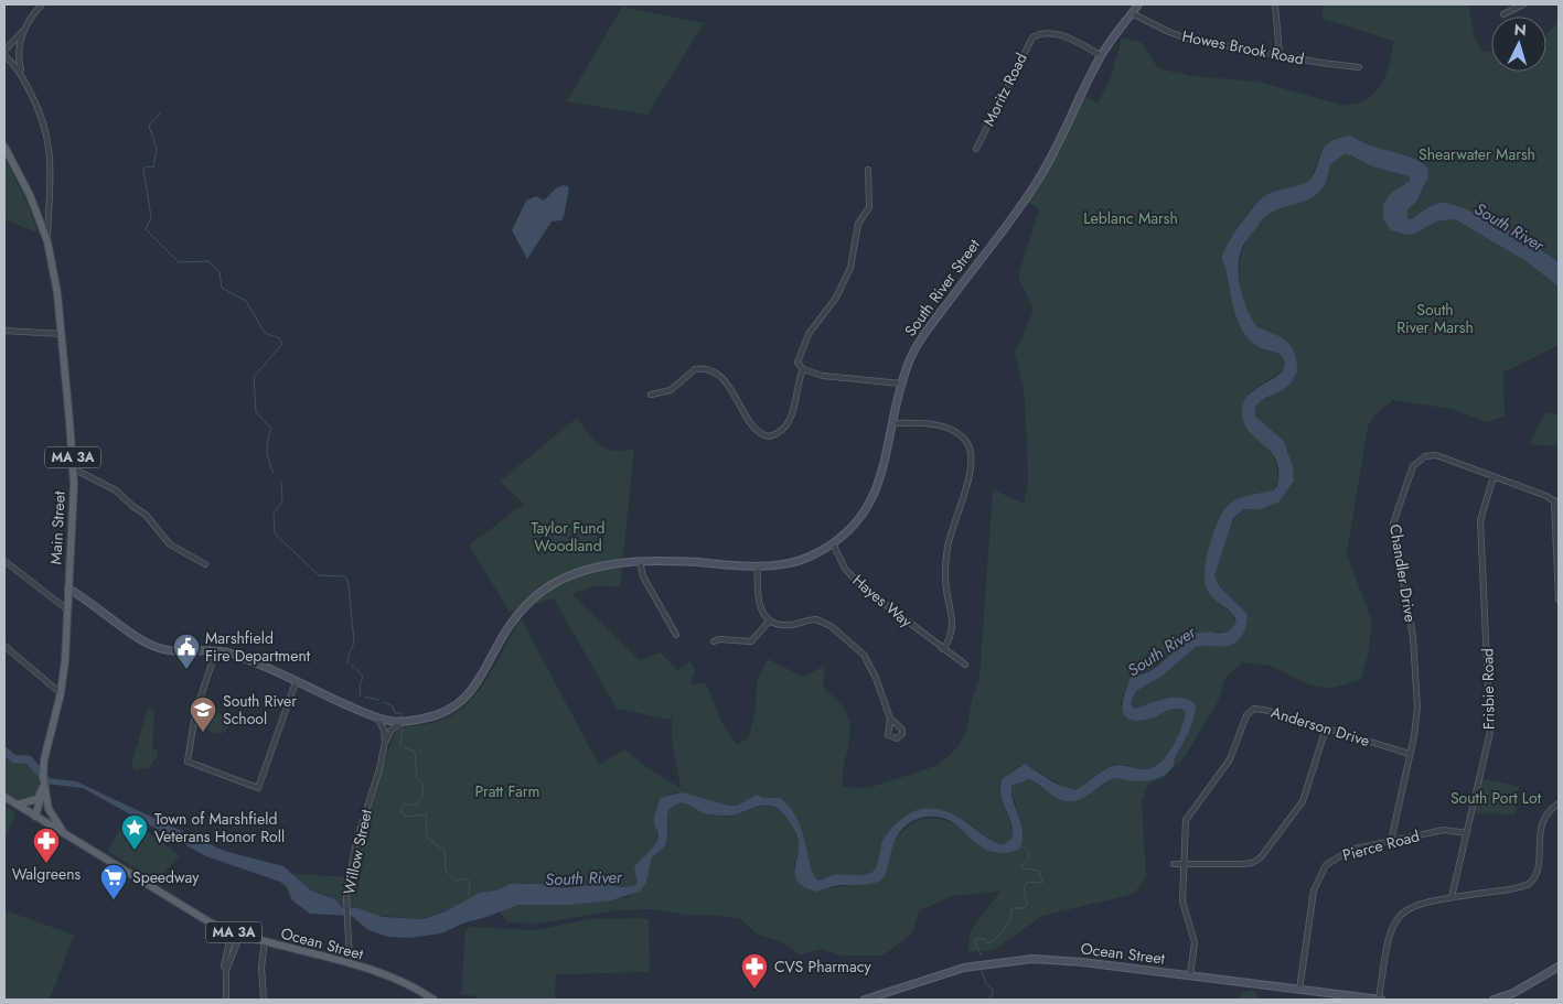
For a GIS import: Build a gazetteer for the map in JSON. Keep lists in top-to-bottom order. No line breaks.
{"streets":{"main road":["MA 3A","Main Street","Ocean Street"],"street":["Howes Brook Road","Moritz Road","South River Street","Chandler Drive","Hayes Way","Frisbie Road","Anderson Drive","Pierce Road","Willow Street"]},"crossings":[["Howes Brook Road","South River Street"],["Moritz Road","South River Street"],["South River Street","Main Street"],["South River Street","Hayes Way"],["South River Street","Willow Street"],["MA 3A","Main Street"],["MA 3A","Ocean Street"],["Main Street","Ocean Street"],["Chandler Drive","Frisbie Road"],["Chandler Drive","Anderson Drive"],["Chandler Drive","Pierce Road"],["Frisbie Road","Pierce Road"],["Anderson Drive","Ocean Street"],["Pierce Road","Ocean Street"],["Willow Street","Ocean Street"]],"water":["South River"],"parks":["Shearwater Marsh","Leblanc Marsh","South River Marsh","Taylor Fund Woodland","Pratt Farm","South Port Lot"],"places":{"public building":["Marshfield Fire Department"],"school or university":["South River School"],"place":["Town of Marshfield Veterans Honor Roll"],"pharmacy":["Walgreens","CVS Pharmacy"],"supermarket":["Speedway"]},"north":"top"}
